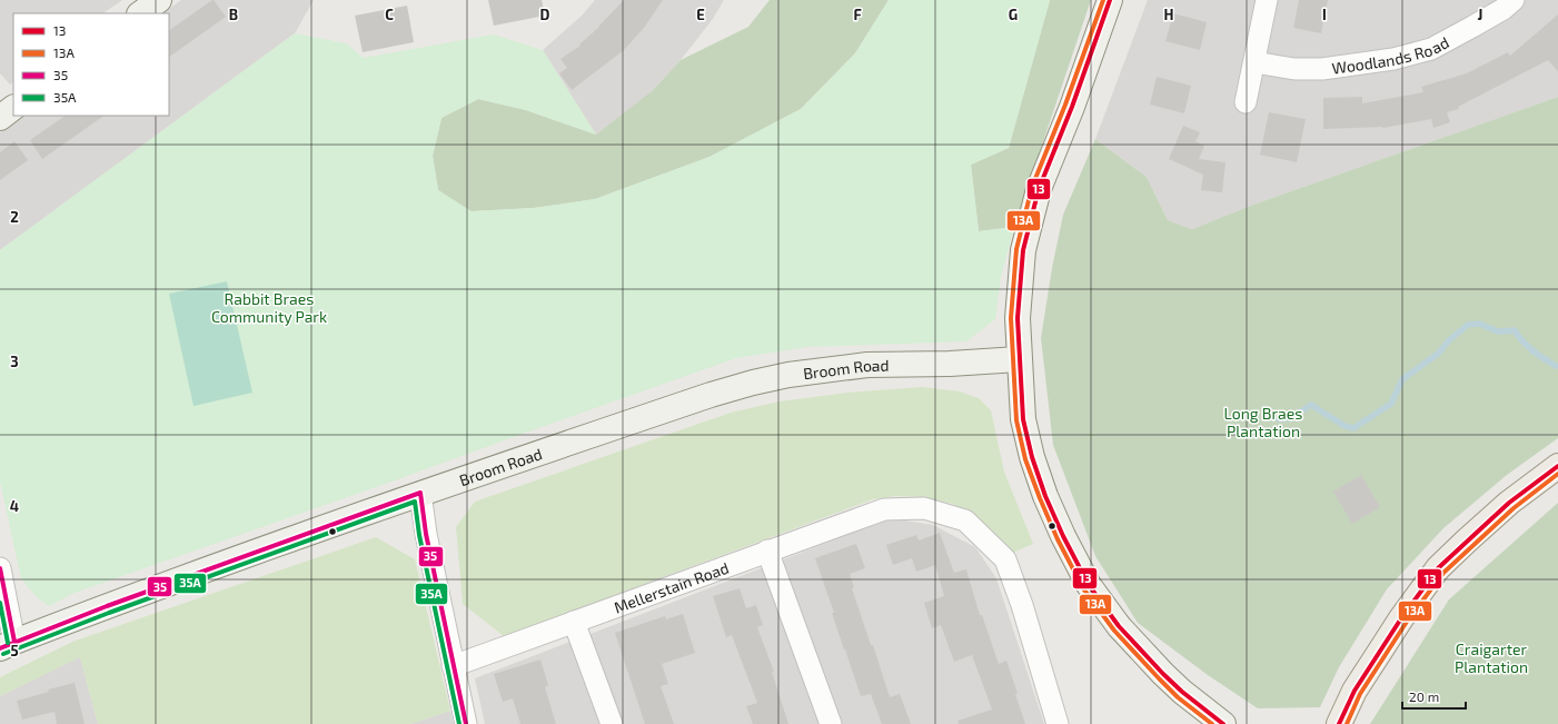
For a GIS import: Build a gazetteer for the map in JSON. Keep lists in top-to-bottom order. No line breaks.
{"streets":{"street":["Woodlands Road","Broom Road","Mellerstain Road"]},"parks":["Rabbit Braes Community Park","Long Braes Plantation","Craigarter Plantation"],"lines":["transit line 13","transit line 13A","transit line 35","transit line 35A"],"legend":["13","13A","35","35A"],"scale_bar":"20 m","grid":{"columns":["B","C","D","E","F","G","H","I","J"],"rows":["2","3","4","5"]}}
